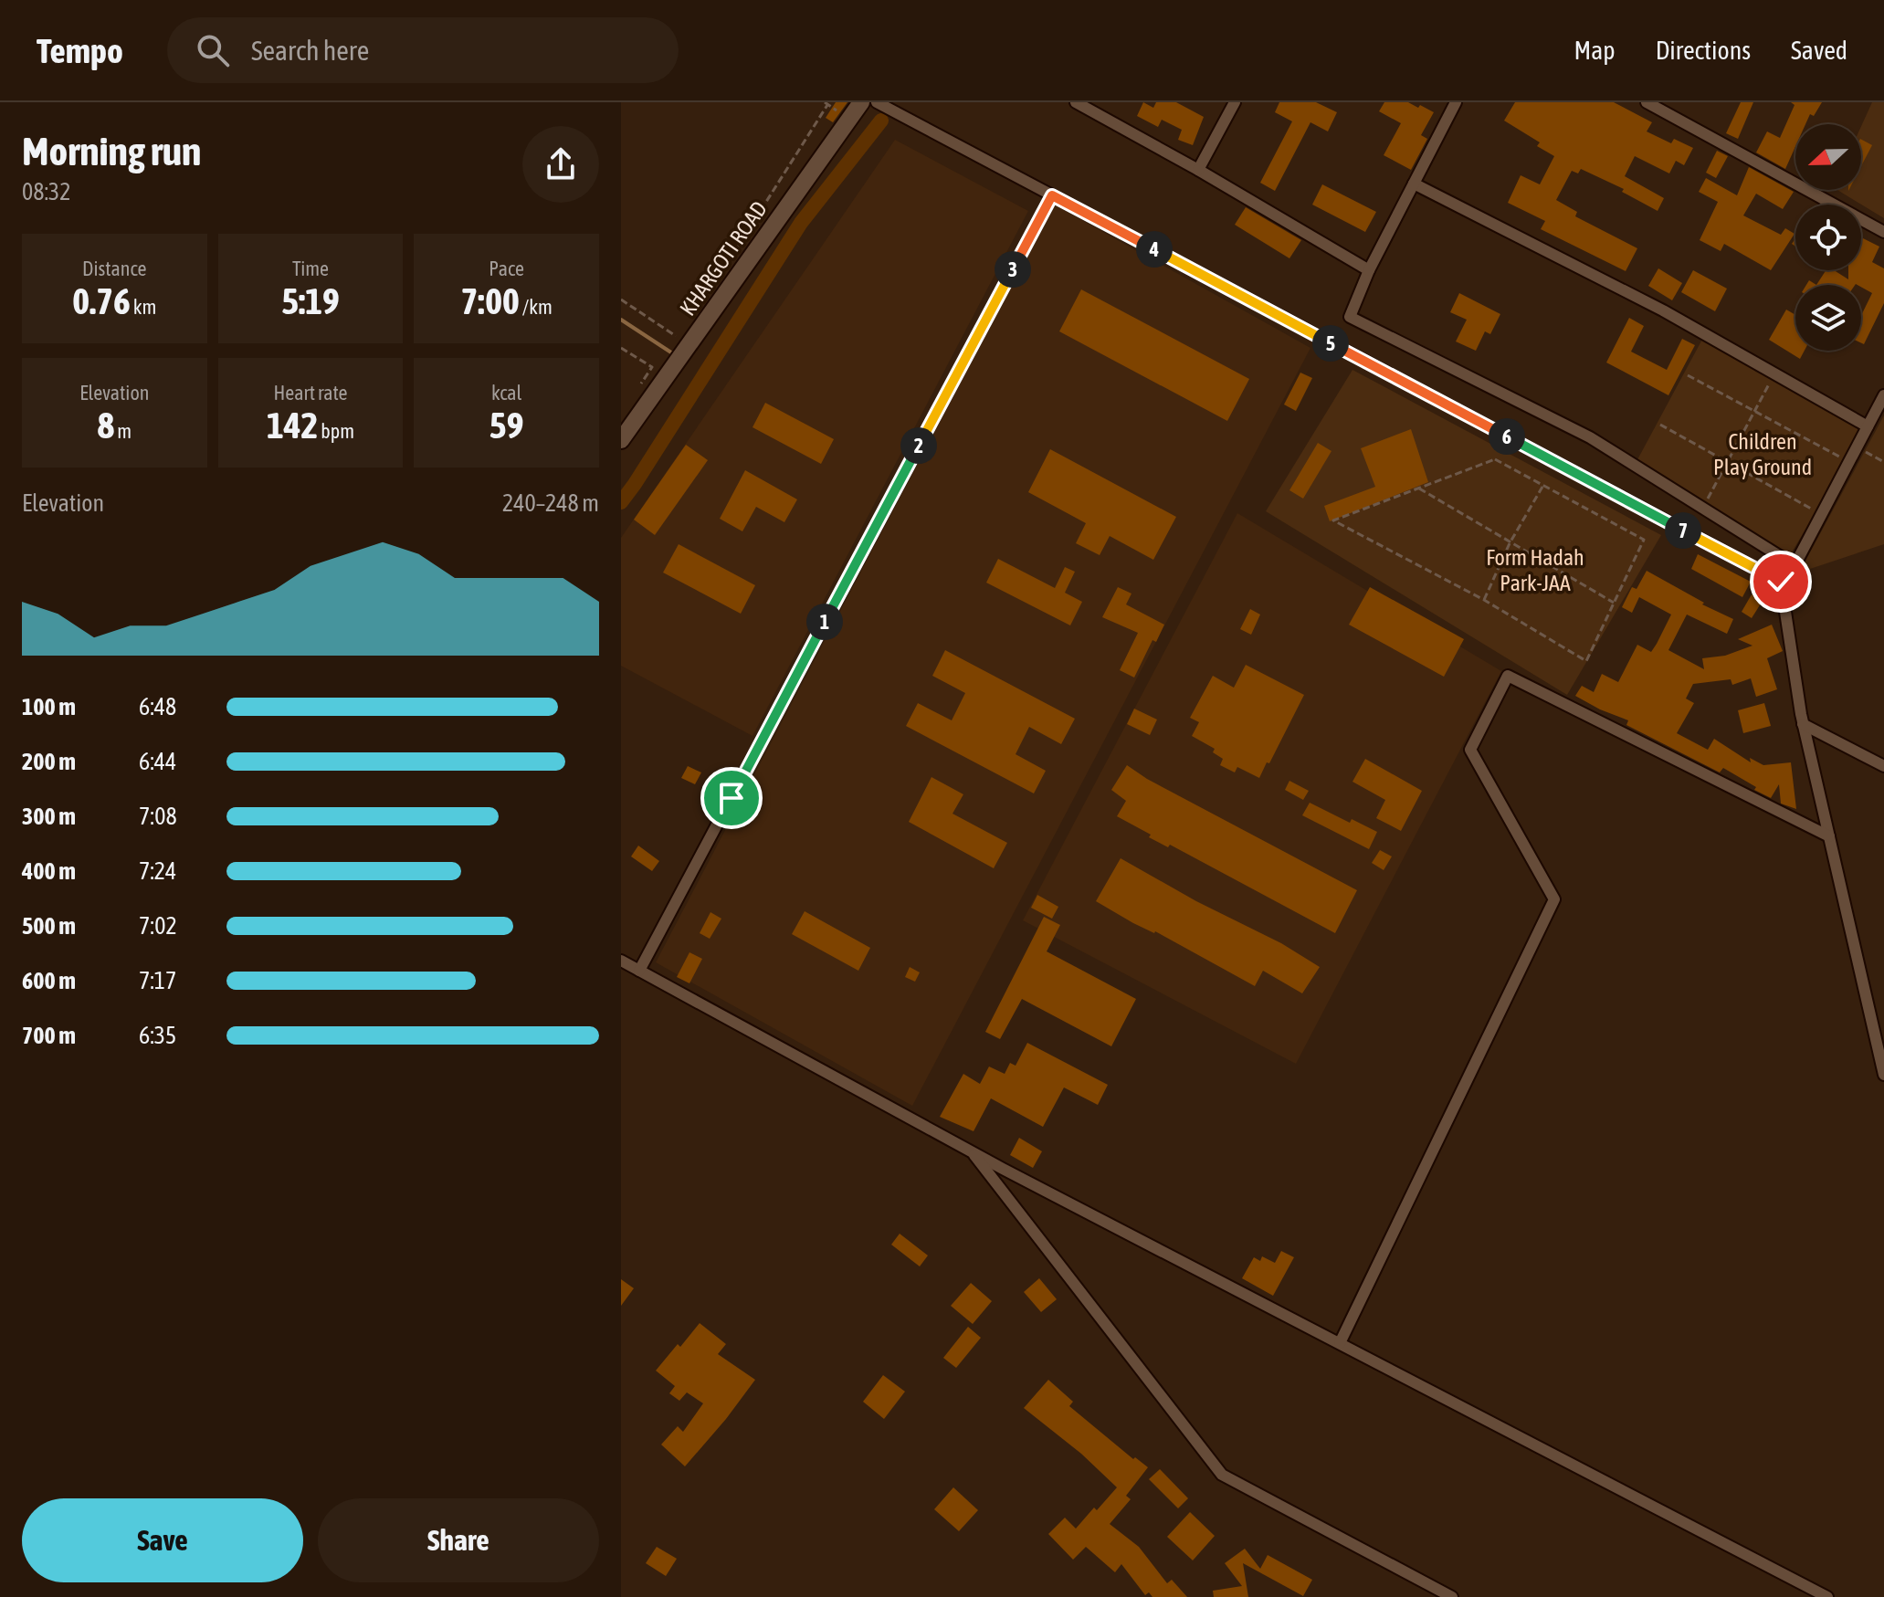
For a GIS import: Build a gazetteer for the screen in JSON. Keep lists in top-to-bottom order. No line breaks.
{"streets":{"main road":["KHARGOTI ROAD"]},"parks":["Children Play Ground","Form Hadah Park-JAA"],"north":"left","page":{"header":"Tempo","search":"Search here","nav":["Map","Directions","Saved"],"heading":["Morning run","08:32"],"stats":[["Distance","0.76 km"],["Time","5:19"],["Pace","7:00 /km"],["Elevation","8 m"],["Heart rate","142 bpm"],["kcal","59"]],"pins":["4","3","5","6","2","7","1"],"chart":["Elevation","240–248 m"],"list":[{"name":"100 m","note":"6:48"},{"name":"200 m","note":"6:44"},{"name":"300 m","note":"7:08"},{"name":"400 m","note":"7:24"},{"name":"500 m","note":"7:02"},{"name":"600 m","note":"7:17"},{"name":"700 m","note":"6:35"}],"buttons":["Save","Share"]}}
